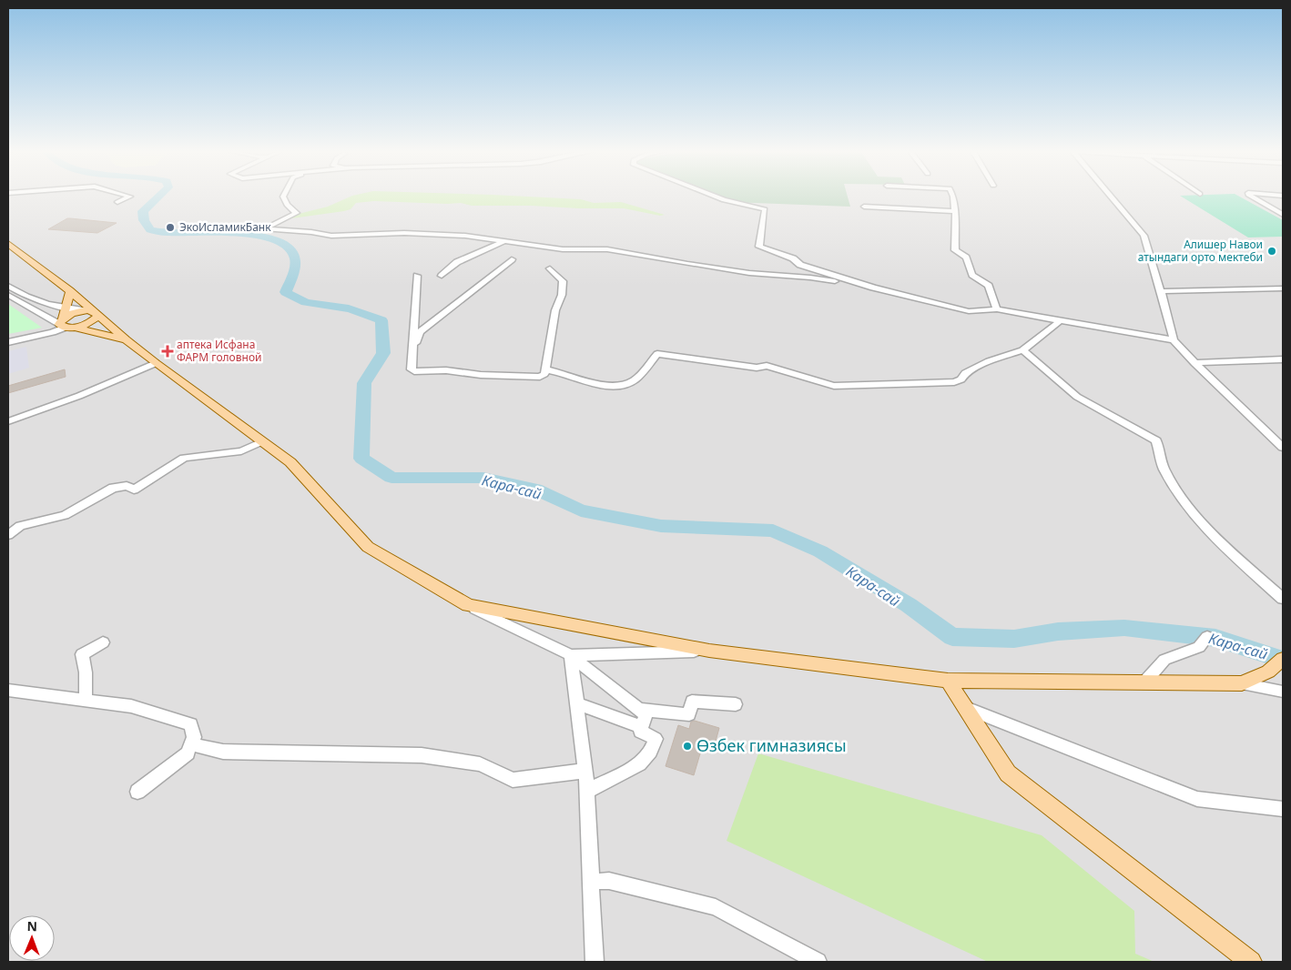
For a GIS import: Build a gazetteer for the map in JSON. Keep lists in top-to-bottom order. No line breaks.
{"water":["Кара-сай"],"places":{"other":["ЭкоИсламикБанк","Алишер Навои атындаги орто мектеби","Өзбек гимназиясы"],"health":["аптека Исфана ФАРМ головной"]},"north":"top"}
